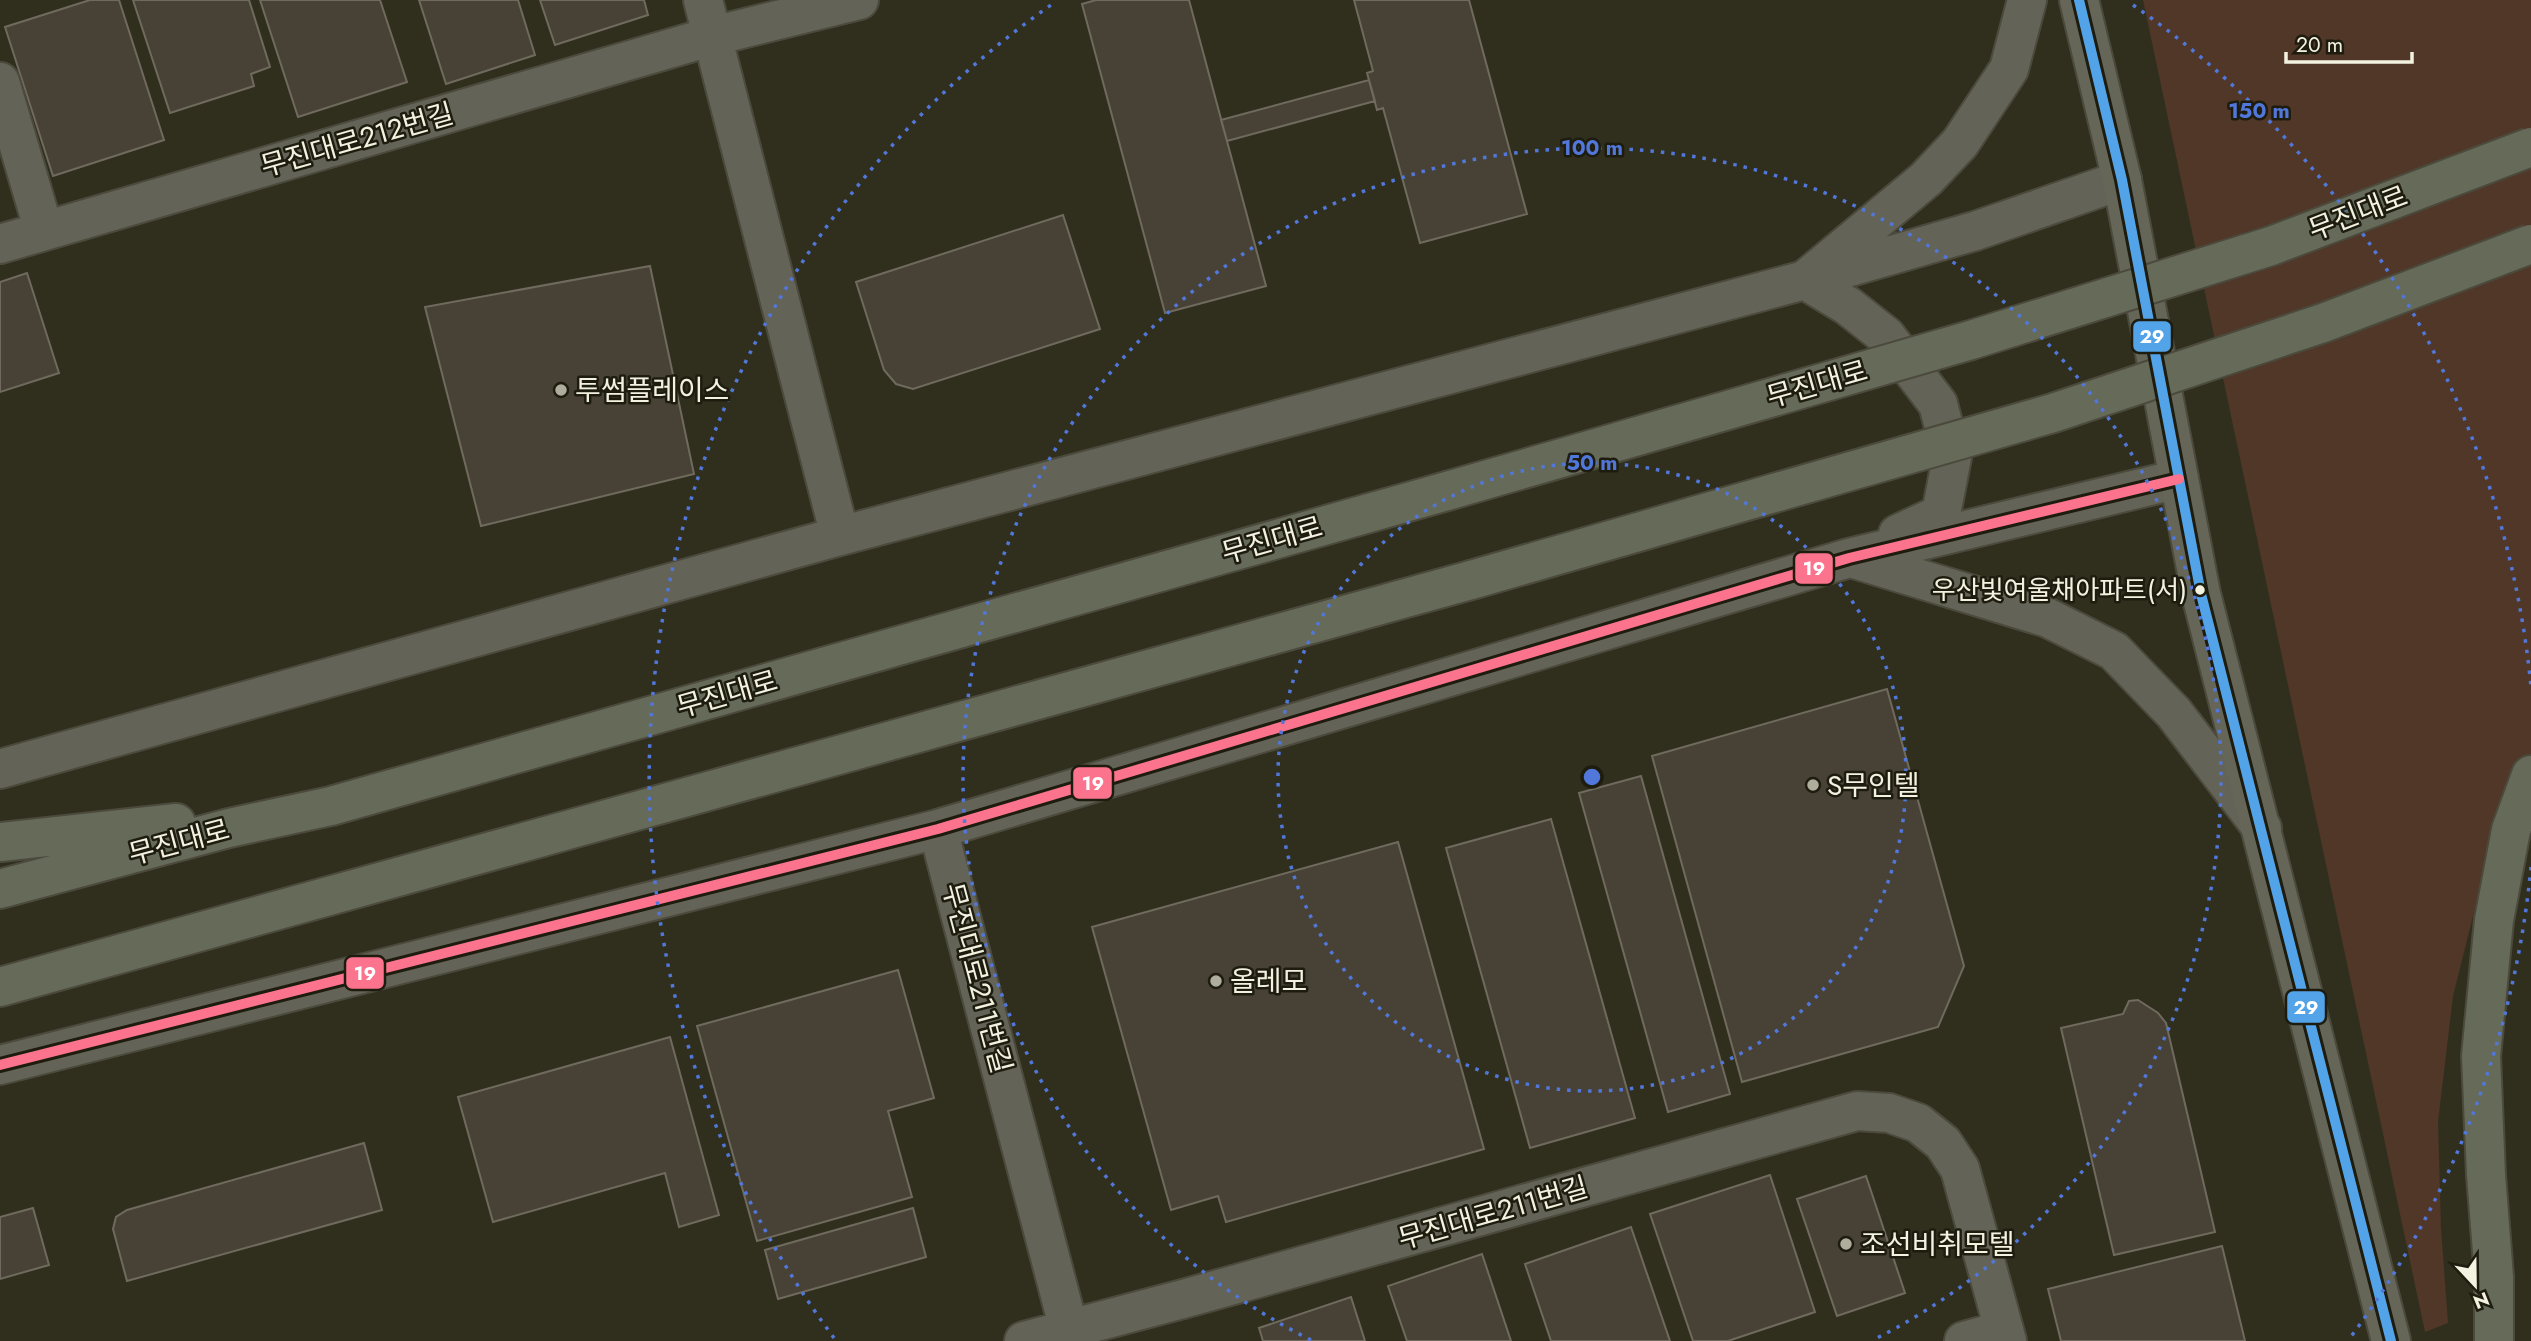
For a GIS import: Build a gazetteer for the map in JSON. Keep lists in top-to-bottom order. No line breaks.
{"streets":{"highway":["무진대로"],"street":["무진대로212번길","무진대로211번길"]},"places":["투썸플레이스","우산빛여울채아파트(서)","S무인텔","올레모","조선비취모텔"],"lines":["transit line 29","transit line 19"],"scale_bar":"20 m","north":"bottom","rings":["150 m","100 m","50 m"]}
